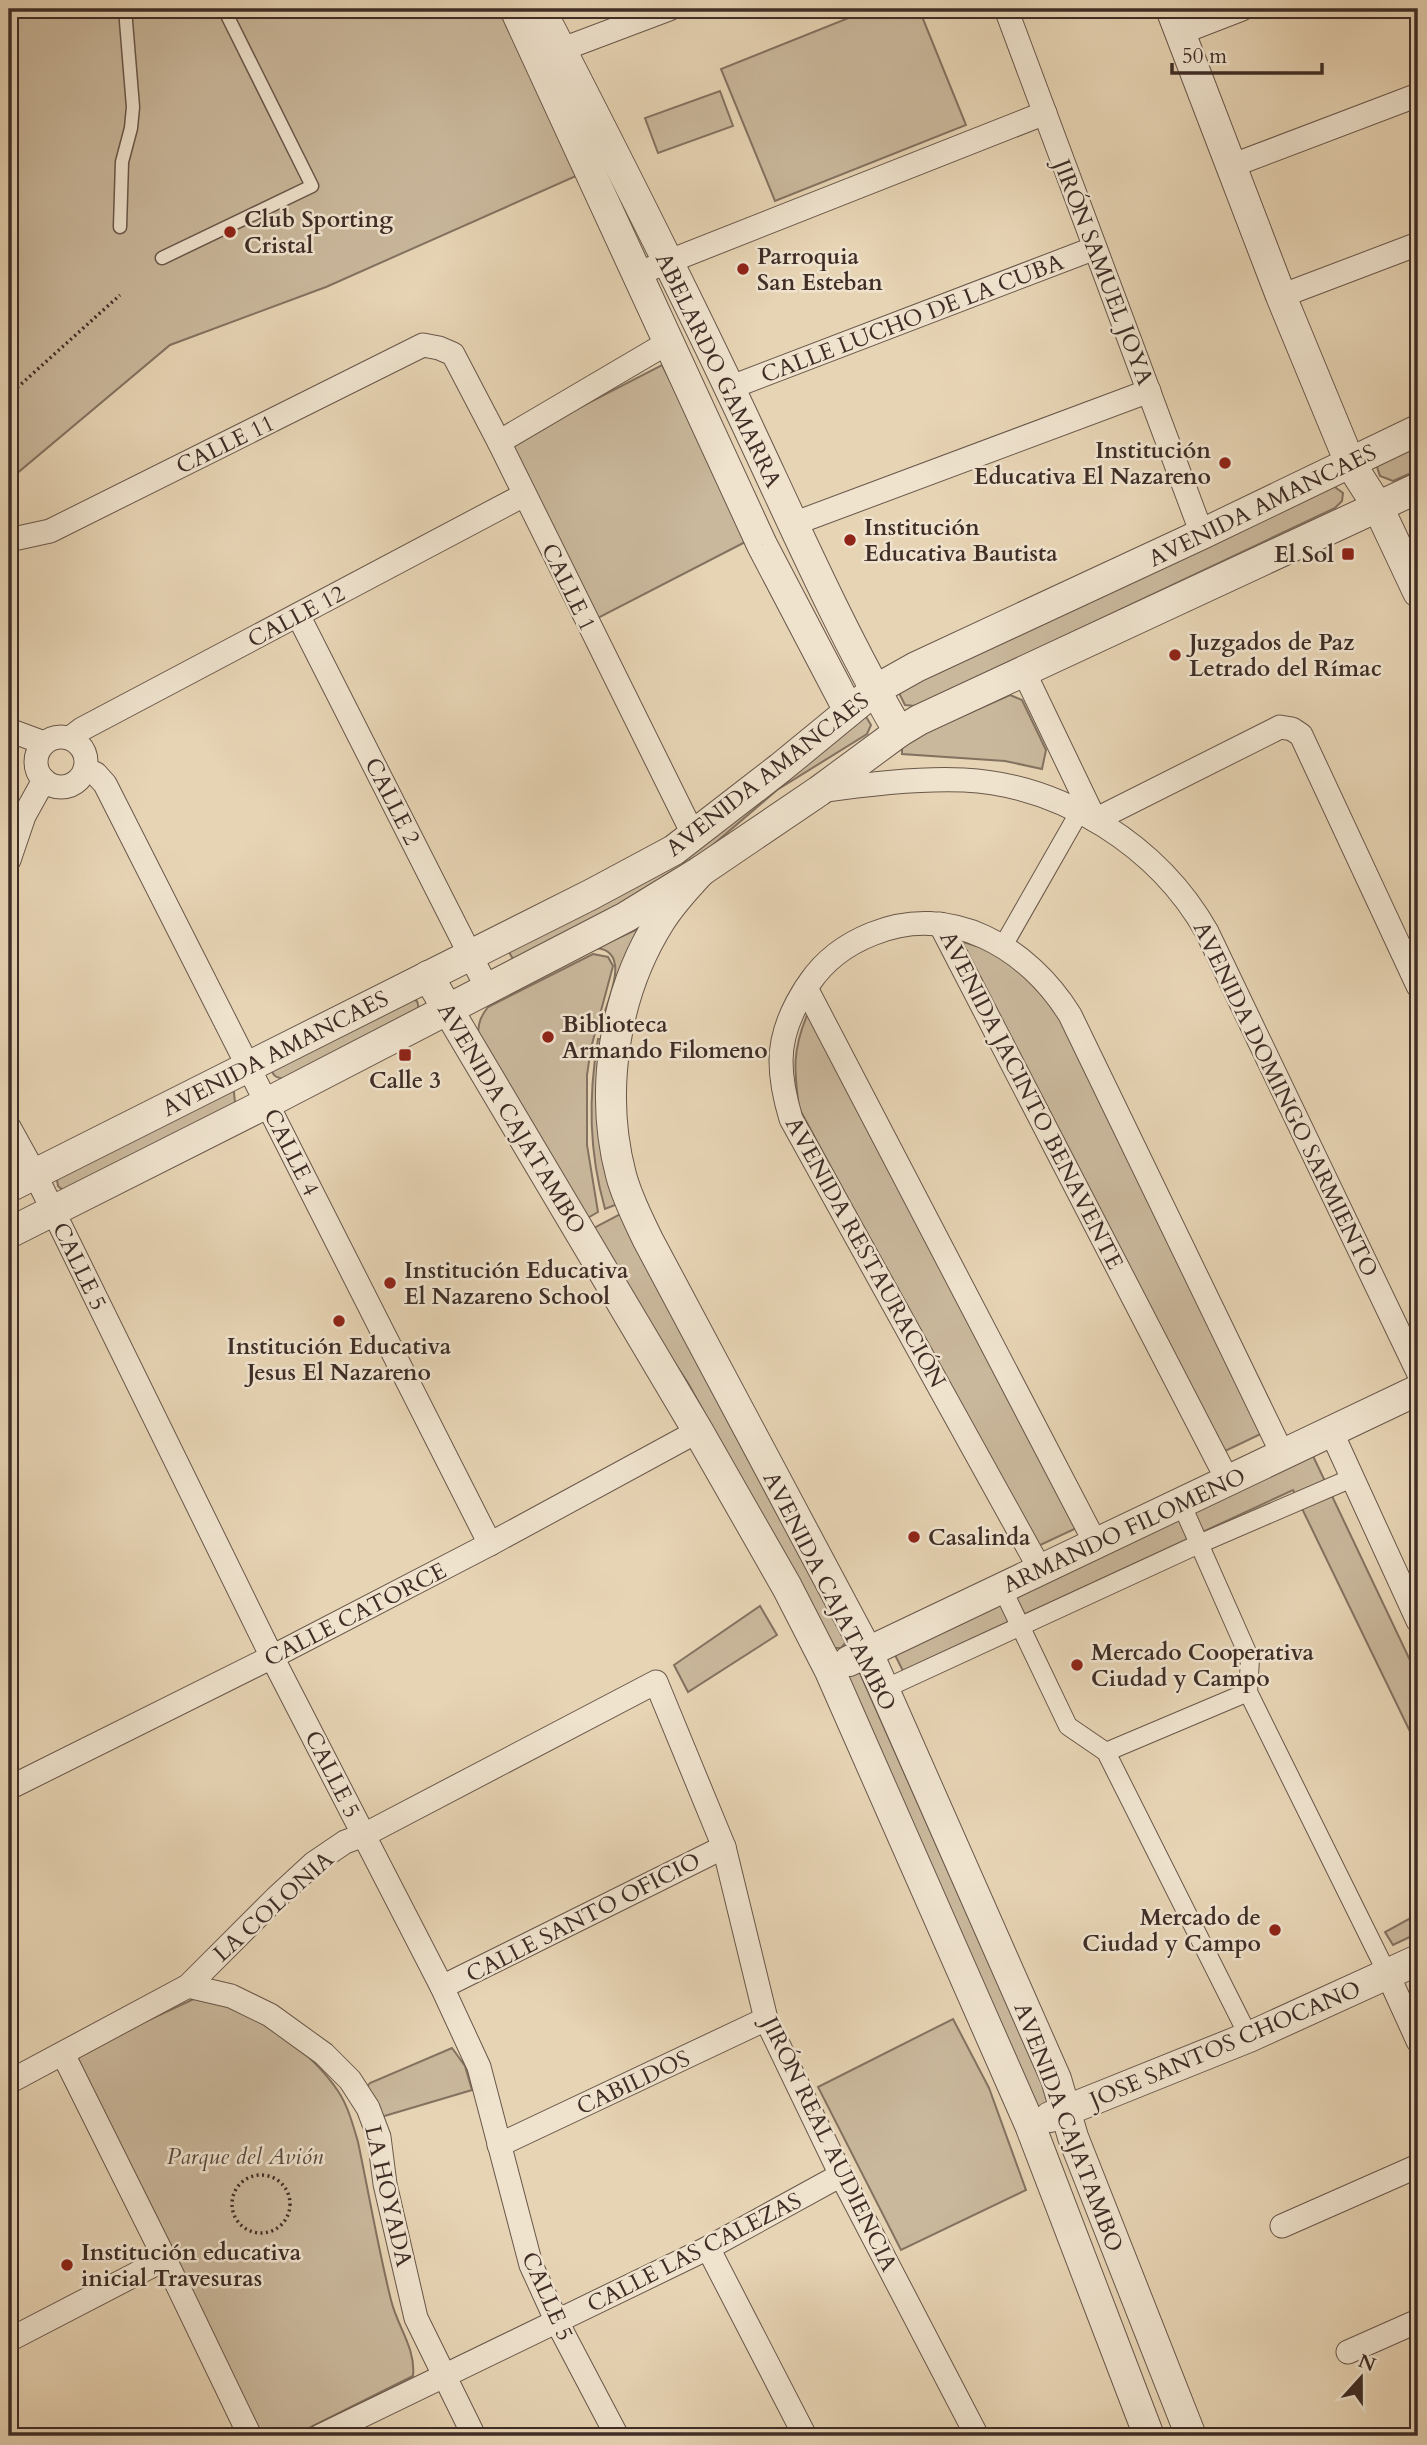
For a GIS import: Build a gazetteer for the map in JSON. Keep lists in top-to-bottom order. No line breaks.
{"streets":{"street":["JIRÓN SAMUEL JOYA","CALLE LUCHO DE LA CUBA","ABELARDO GAMARRA","CALLE 11","AVENIDA AMANCAES","CALLE 1","CALLE 12","CALLE 2","AVENIDA DOMINGO SARMIENTO","AVENIDA JACINTO BENAVENTE","AVENIDA CAJATAMBO","CALLE 4","AVENIDA RESTAURACIÓN","CALLE 5","ARMANDO FILOMENO","CALLE CATORCE","LA COLONIA","CALLE SANTO OFICIO","JOSE SANTOS CHOCANO","CABILDOS","JIRÓN REAL AUDIENCIA","LA HOYADA","CALLE LAS CALEZAS"]},"crossings":[["JIRÓN SAMUEL JOYA","CALLE LUCHO DE LA CUBA"],["JIRÓN SAMUEL JOYA","AVENIDA AMANCAES"],["CALLE LUCHO DE LA CUBA","ABELARDO GAMARRA"],["ABELARDO GAMARRA","AVENIDA AMANCAES"],["CALLE 11","CALLE 1"],["AVENIDA AMANCAES","CALLE 1"],["AVENIDA AMANCAES","CALLE 2"],["AVENIDA AMANCAES","AVENIDA DOMINGO SARMIENTO"],["AVENIDA AMANCAES","AVENIDA CAJATAMBO"],["AVENIDA AMANCAES","CALLE 4"],["AVENIDA AMANCAES","CALLE 5"],["CALLE 1","CALLE 12"],["CALLE 12","CALLE 2"],["CALLE 12","CALLE 4"],["AVENIDA JACINTO BENAVENTE","AVENIDA RESTAURACIÓN"],["AVENIDA JACINTO BENAVENTE","ARMANDO FILOMENO"],["AVENIDA CAJATAMBO","ARMANDO FILOMENO"],["AVENIDA CAJATAMBO","CALLE CATORCE"],["AVENIDA CAJATAMBO","JOSE SANTOS CHOCANO"],["CALLE 4","CALLE CATORCE"],["AVENIDA RESTAURACIÓN","ARMANDO FILOMENO"],["CALLE 5","CALLE CATORCE"],["CALLE 5","LA COLONIA"],["CALLE 5","CALLE SANTO OFICIO"],["CALLE 5","CABILDOS"],["CALLE 5","CALLE LAS CALEZAS"],["LA COLONIA","JIRÓN REAL AUDIENCIA"],["LA COLONIA","LA HOYADA"],["CALLE SANTO OFICIO","JIRÓN REAL AUDIENCIA"],["CABILDOS","JIRÓN REAL AUDIENCIA"],["JIRÓN REAL AUDIENCIA","CALLE LAS CALEZAS"],["LA HOYADA","CALLE LAS CALEZAS"]],"parks":["Parque del Avión"],"places":{"other":["Club Sporting Cristal","Parroquia San Esteban","Institución Educativa El Nazareno","Institución Educativa Bautista","Juzgados de Paz Letrado del Rímac","Biblioteca Armando Filomeno","Institución Educativa El Nazareno School","Institución Educativa Jesus El Nazareno","Casalinda","Mercado Cooperativa Ciudad y Campo","Mercado de Ciudad y Campo","Institución educativa inicial Travesuras"],"transit":["El Sol","Calle 3"]},"scale_bar":"50 m","north":"top"}
